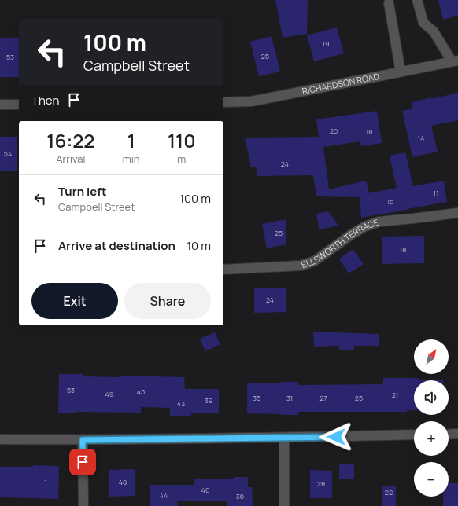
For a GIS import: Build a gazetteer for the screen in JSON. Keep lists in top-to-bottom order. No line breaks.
{"streets":{"street":["RICHARDSON ROAD","ELLSWORTH TERRACE"]},"house_numbers":["19","25","53","20","18","14","54","24","11","15","25","18","24","53","45","49","21","35","31","27","25","39","43","1","48","28","40","22","44","36"],"north":"top right","page":{"turn":["100 m","Campbell Street"],"then":"Then","eta":["16:22","Arrival","1","min","110","m"],"list":[{"name":"Turn left","note":"Campbell Street","value":"100 m"},{"name":"Arrive at destination","value":"10 m"}],"buttons":["Exit","Share"],"map_buttons":["+","−"]}}
